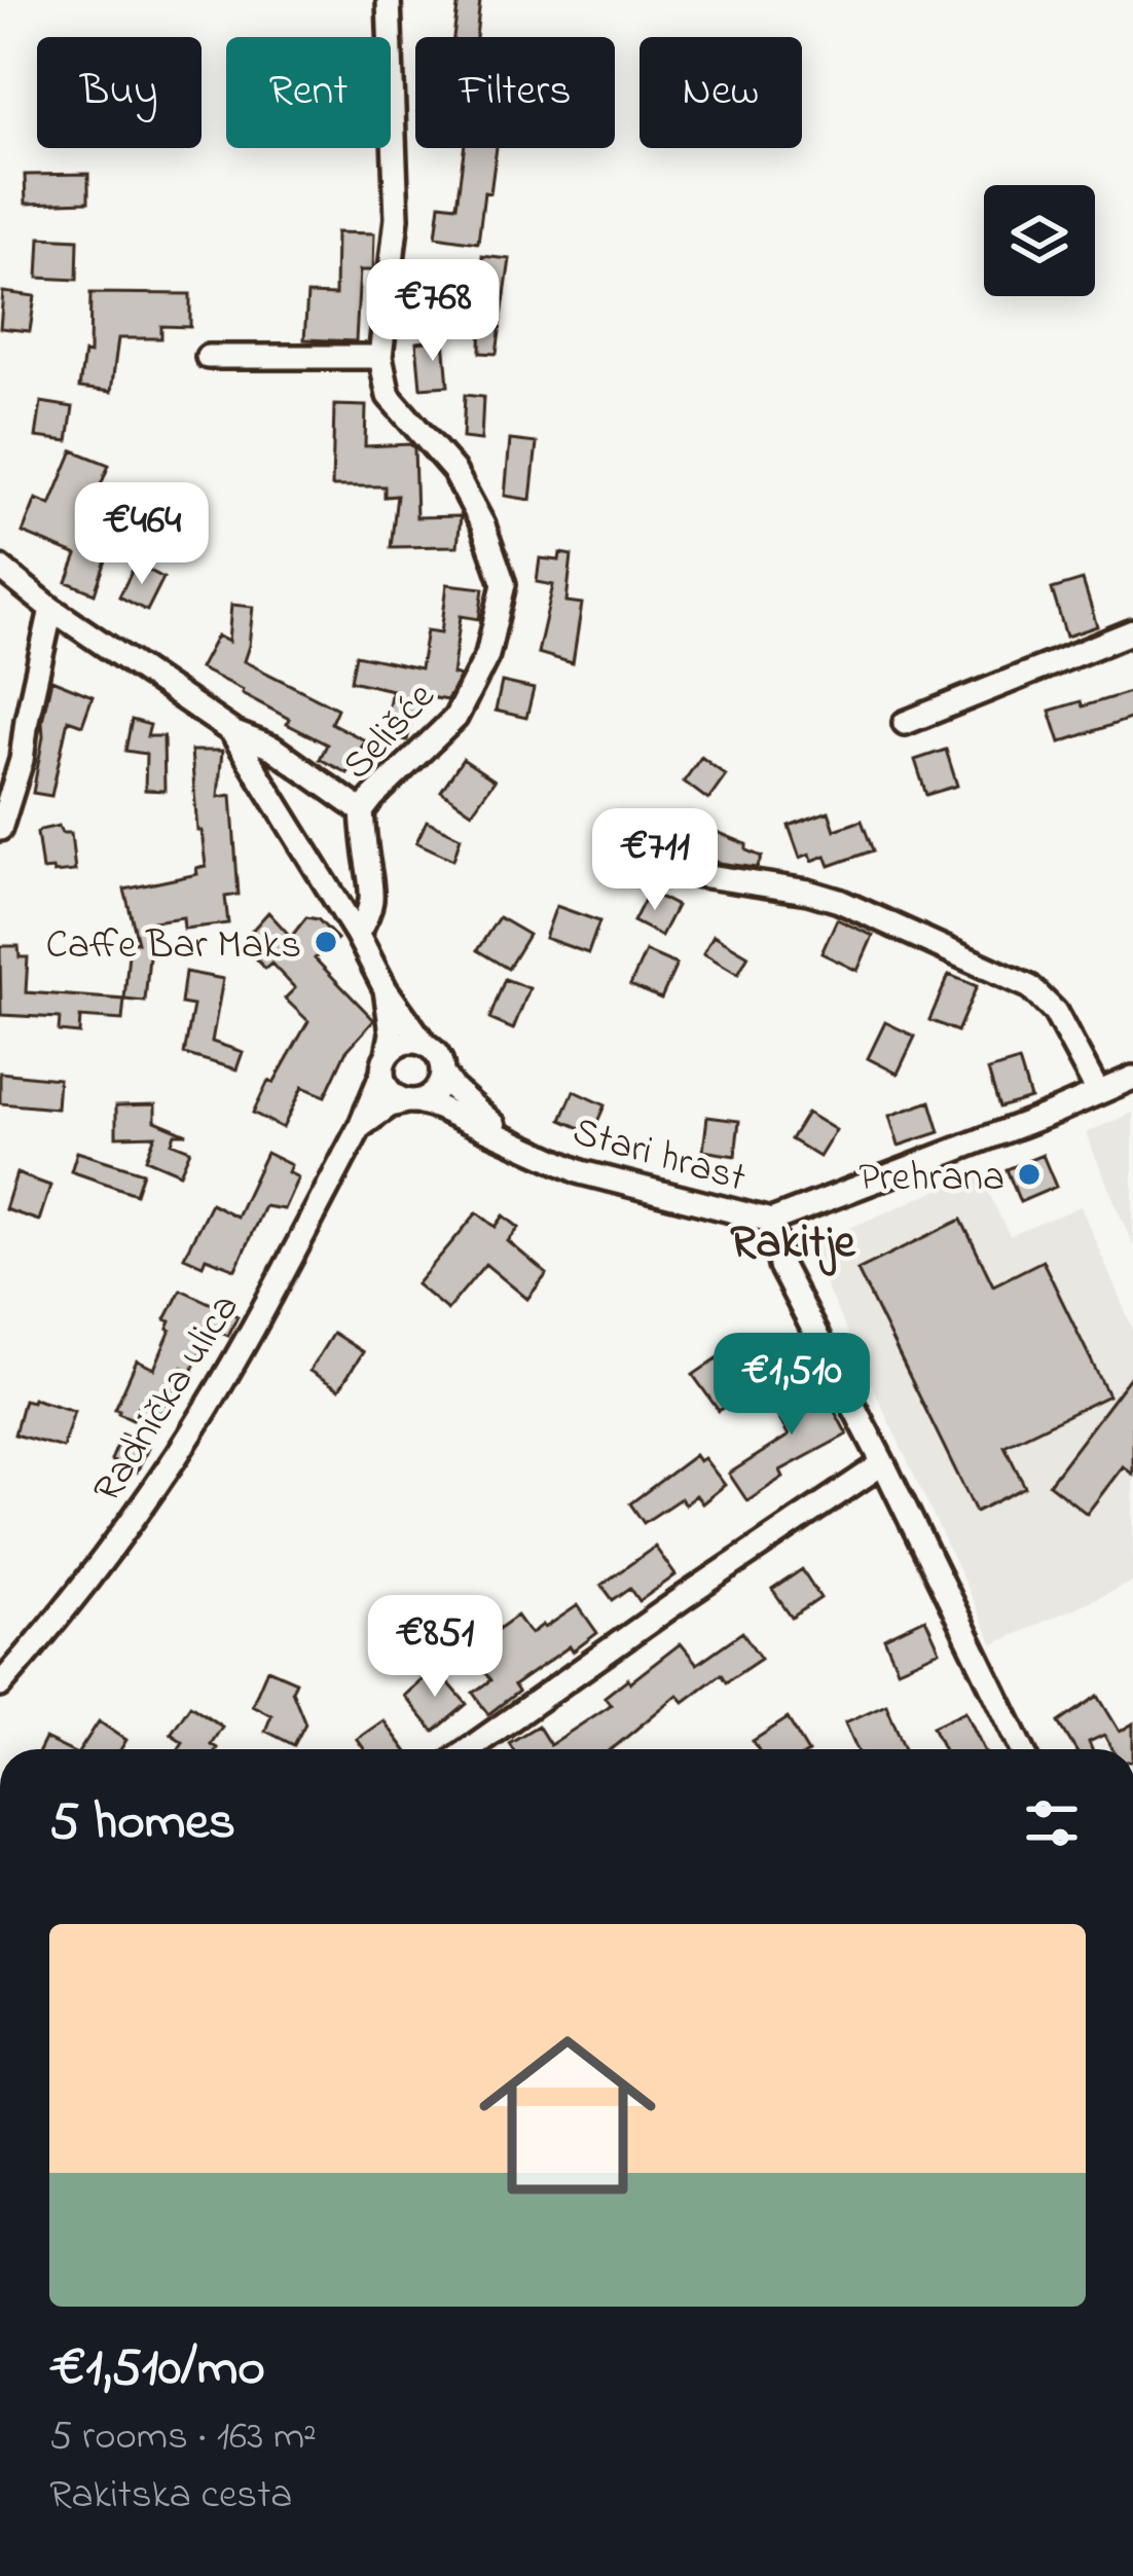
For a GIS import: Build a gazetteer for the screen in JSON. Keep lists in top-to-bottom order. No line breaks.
{"streets":{"street":["Selišće","Stari hrast","Radnička ulica"]},"crossings":[["Stari hrast","Radnička ulica"]],"districts":["Rakitje"],"places":["Caffe Bar Maks","Prehrana"],"page":{"chip":["Buy","Rent","Filters","New"],"price":["€768","€464","€711","€1,510","€851"],"heading":"5 homes","list":[{"name":"€1,510/mo","note":"5 rooms · 163 m² · Rakitska cesta"}]}}
